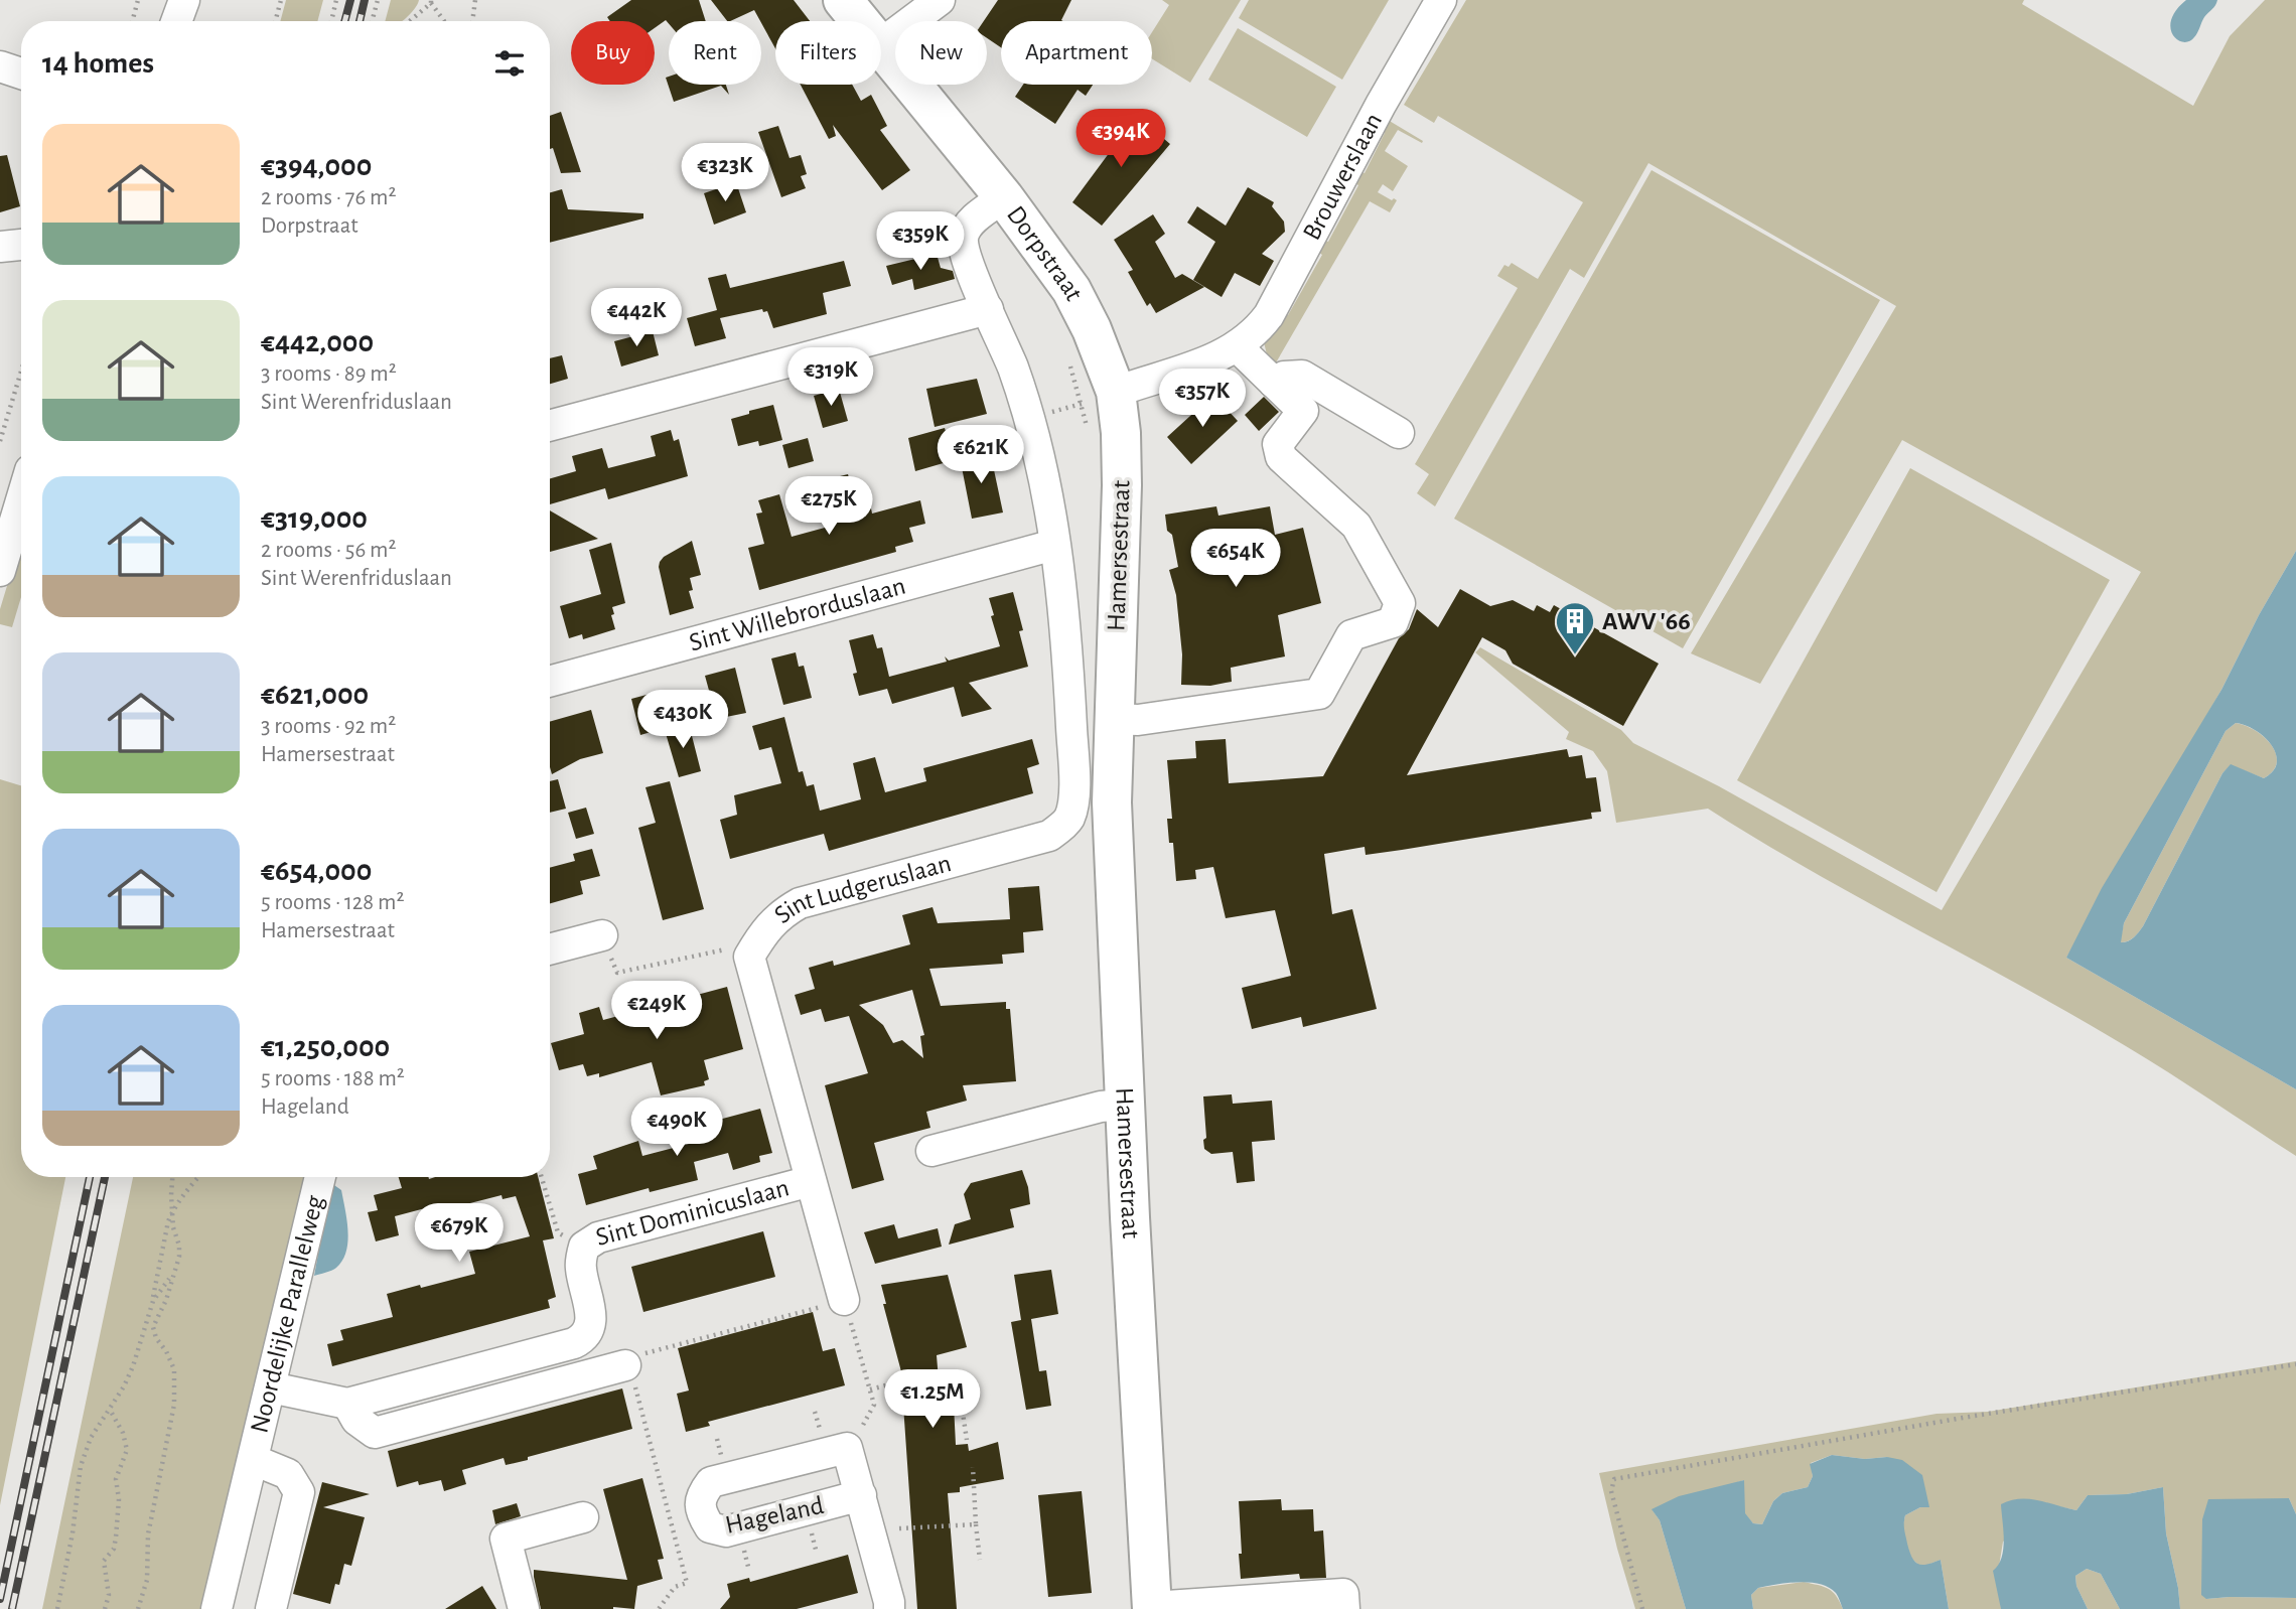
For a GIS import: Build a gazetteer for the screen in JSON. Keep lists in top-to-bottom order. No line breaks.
{"streets":{"main road":["Dorpstraat","Hamersestraat"],"street":["Brouwerslaan","Sint Willebrorduslaan","Sint Ludgeruslaan","Sint Dominicuslaan","Noordelijke Parallelweg","Hageland"]},"crossings":[["Brouwerslaan","Dorpstraat"],["Brouwerslaan","Hamersestraat"],["Dorpstraat","Hamersestraat"],["Sint Willebrorduslaan","Sint Ludgeruslaan"],["Sint Ludgeruslaan","Sint Dominicuslaan"]],"places":{"building":["AWV '66"]},"page":{"chip":["Buy","Rent","Filters","New","Apartment"],"heading":"14 homes","list":[{"name":"€394,000","note":"2 rooms · 76 m² · Dorpstraat"},{"name":"€442,000","note":"3 rooms · 89 m² · Sint Werenfriduslaan"},{"name":"€319,000","note":"2 rooms · 56 m² · Sint Werenfriduslaan"},{"name":"€621,000","note":"3 rooms · 92 m² · Hamersestraat"},{"name":"€654,000","note":"5 rooms · 128 m² · Hamersestraat"},{"name":"€1,250,000","note":"5 rooms · 188 m² · Hageland"}],"price":["€394K","€323K","€359K","€442K","€319K","€357K","€621K","€275K","€654K","€430K","€249K","€490K","€679K","€1.25M"]}}
